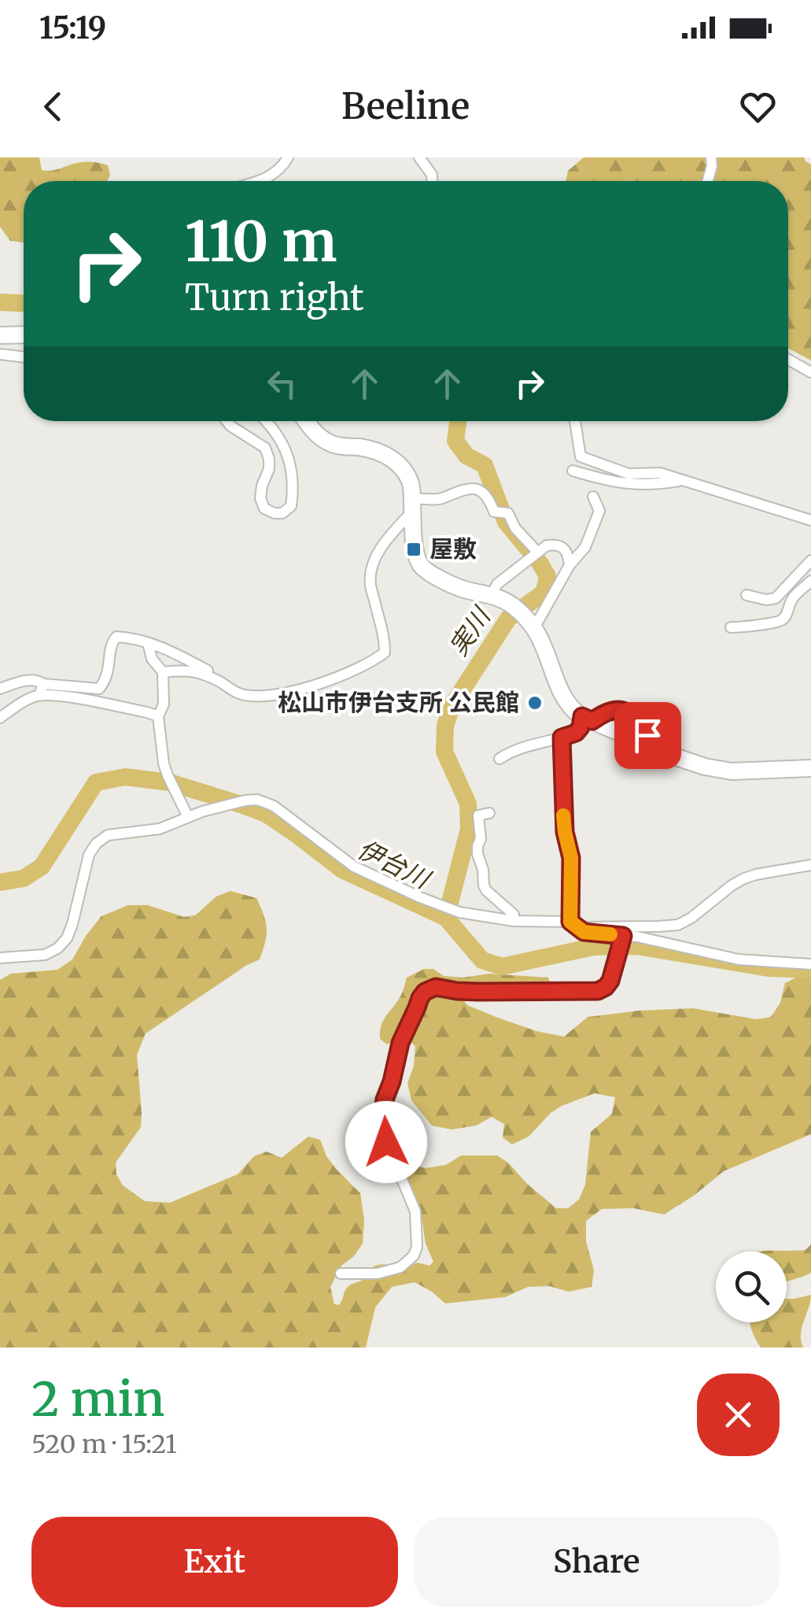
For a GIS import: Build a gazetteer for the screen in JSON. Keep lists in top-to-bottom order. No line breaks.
{"water":["実川","伊台川"],"places":{"transit":["屋敷"],"other":["松山市伊台支所 公民館"]},"page":{"status":"15:19","header":"Beeline","turn":["110 m","Turn right"],"heading":["2 min","520 m · 15:21"],"buttons":["Exit","Share"]}}
